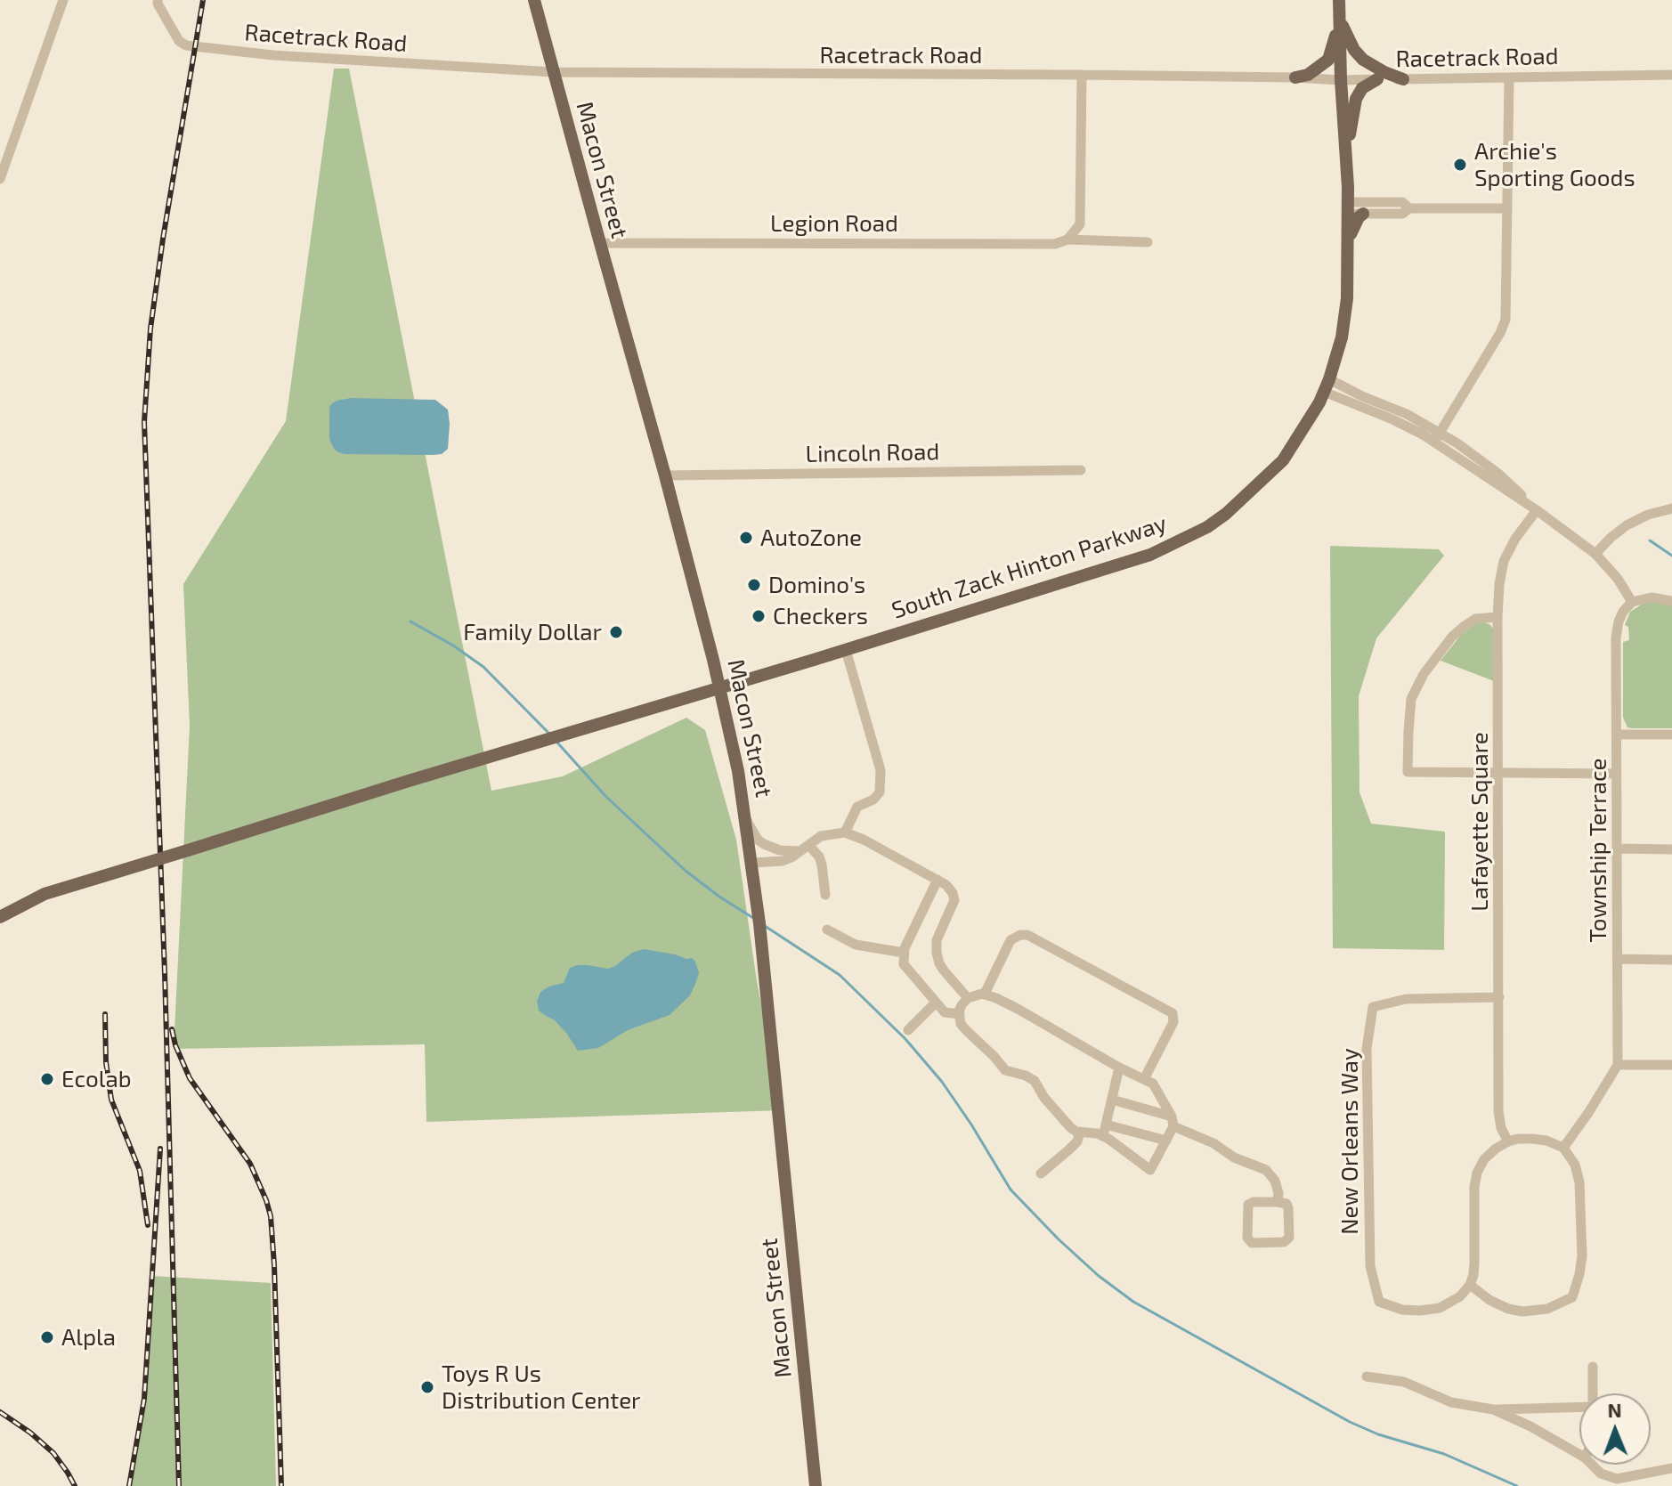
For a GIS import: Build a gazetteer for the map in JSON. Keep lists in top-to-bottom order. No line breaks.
{"streets":{"main road":["Macon Street","South Zack Hinton Parkway"],"street":["Racetrack Road","Legion Road","Lincoln Road","Lafayette Square","Township Terrace","New Orleans Way"]},"crossings":[["Racetrack Road","Macon Street"],["Racetrack Road","South Zack Hinton Parkway"],["Macon Street","Legion Road"],["Macon Street","Lincoln Road"],["Macon Street","South Zack Hinton Parkway"],["Lafayette Square","New Orleans Way"]],"places":["Archie's Sporting Goods","AutoZone","Domino's","Checkers","Family Dollar","Ecolab","Alpla","Toys R Us Distribution Center"],"north":"top"}
